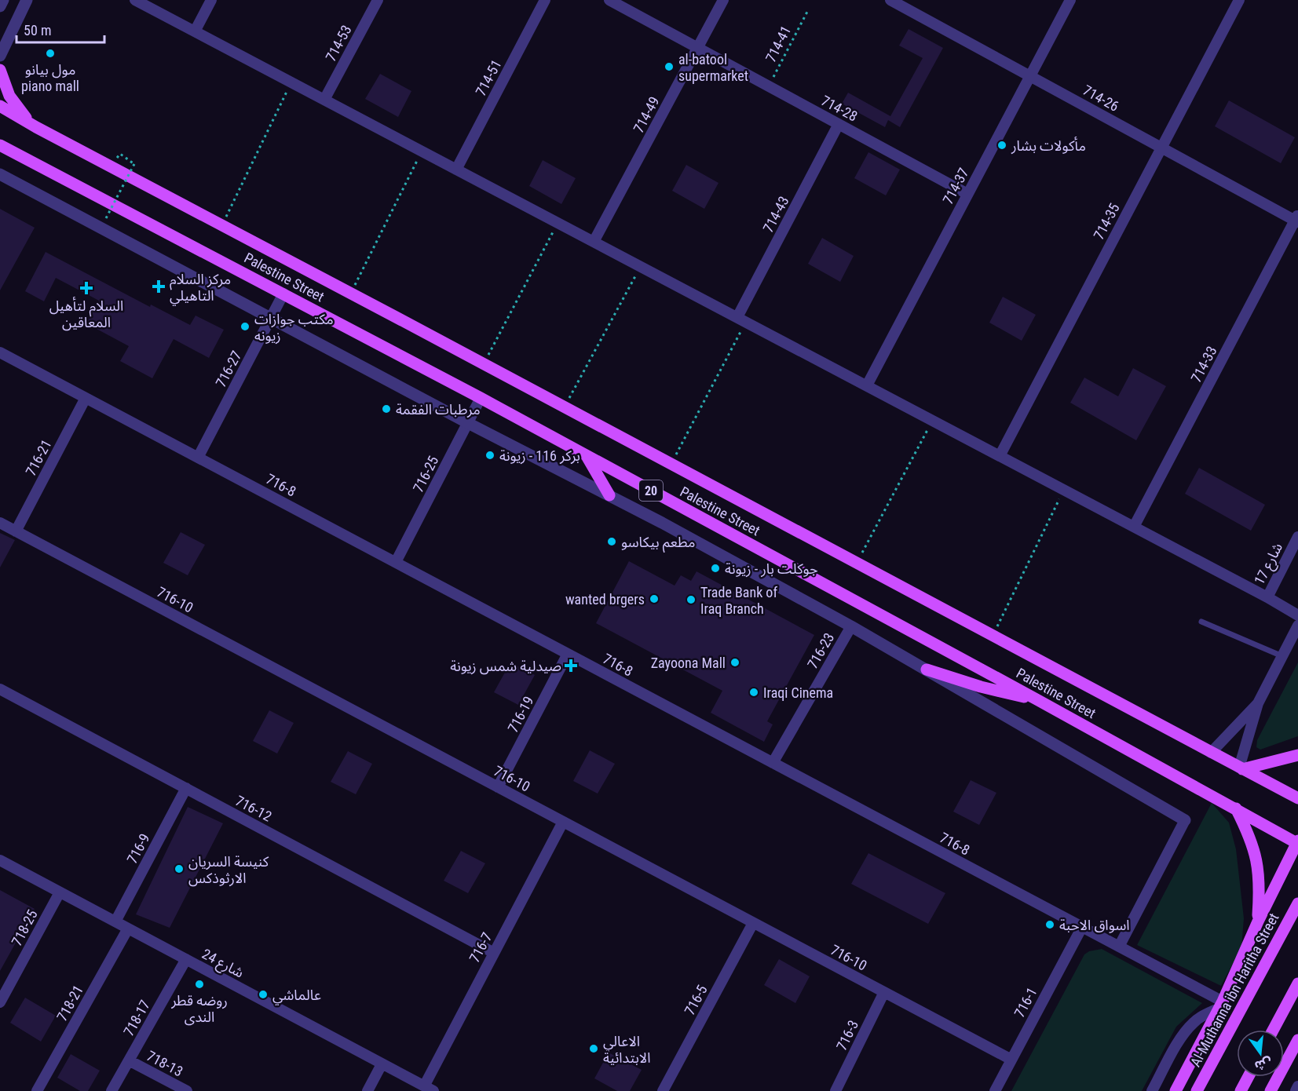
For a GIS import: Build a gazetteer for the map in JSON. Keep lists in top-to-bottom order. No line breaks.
{"streets":{"main road":["Palestine Street","20","Al-Muthanna ibn Haritha Street"],"street":["714-53","714-51","714-26","714-28","714-49","714-37","714-43","714-35","714-33","716-27","716-21","716-25","716-8","شارع 17","716-10","716-23","716-19","716-12","716-9","718-25","716-7","شارع 24","716-5","716-1","718-21","718-17","716-3","718-13"],"path":["714-41"]},"crossings":[["714-41","714-28"],["714-26","714-37"],["714-26","714-35"],["714-26","714-33"],["714-28","714-49"],["714-28","714-37"],["714-28","714-43"],["Palestine Street","716-27"],["Palestine Street","716-25"],["716-27","716-8"],["716-21","716-8"],["716-21","716-10"],["716-25","716-8"],["716-8","716-23"],["716-8","716-19"],["716-8","716-1"],["716-10","716-19"],["716-10","716-7"],["716-10","716-5"],["716-10","716-1"],["716-10","716-3"],["716-12","716-9"],["716-12","716-7"],["716-9","شارع 24"],["718-25","شارع 24"],["716-7","شارع 24"],["شارع 24","718-21"],["شارع 24","718-17"],["718-17","718-13"]],"places":{"other":["مول بيانو piano mall","al-batool supermarket","مأكولات بشار","مكتب جوازات زيونه","مرطبات الفقمة","بركر 116 - زيونة","مطعم بيكاسو","جوكلت بار - زيونة","wanted brgers","Trade Bank of Iraq Branch","Zayoona Mall","Iraqi Cinema","كنيسة السريان الارثوذكس","اسواق الاحبة","روضه قطر الندى","عالماشي","الاعالي الابتدائية"],"health":["مركز السلام التاهيلي","السلام لتأهيل المعاقين","صيدلية شمس زيونة"]},"scale_bar":"50 m","north":"bottom"}
